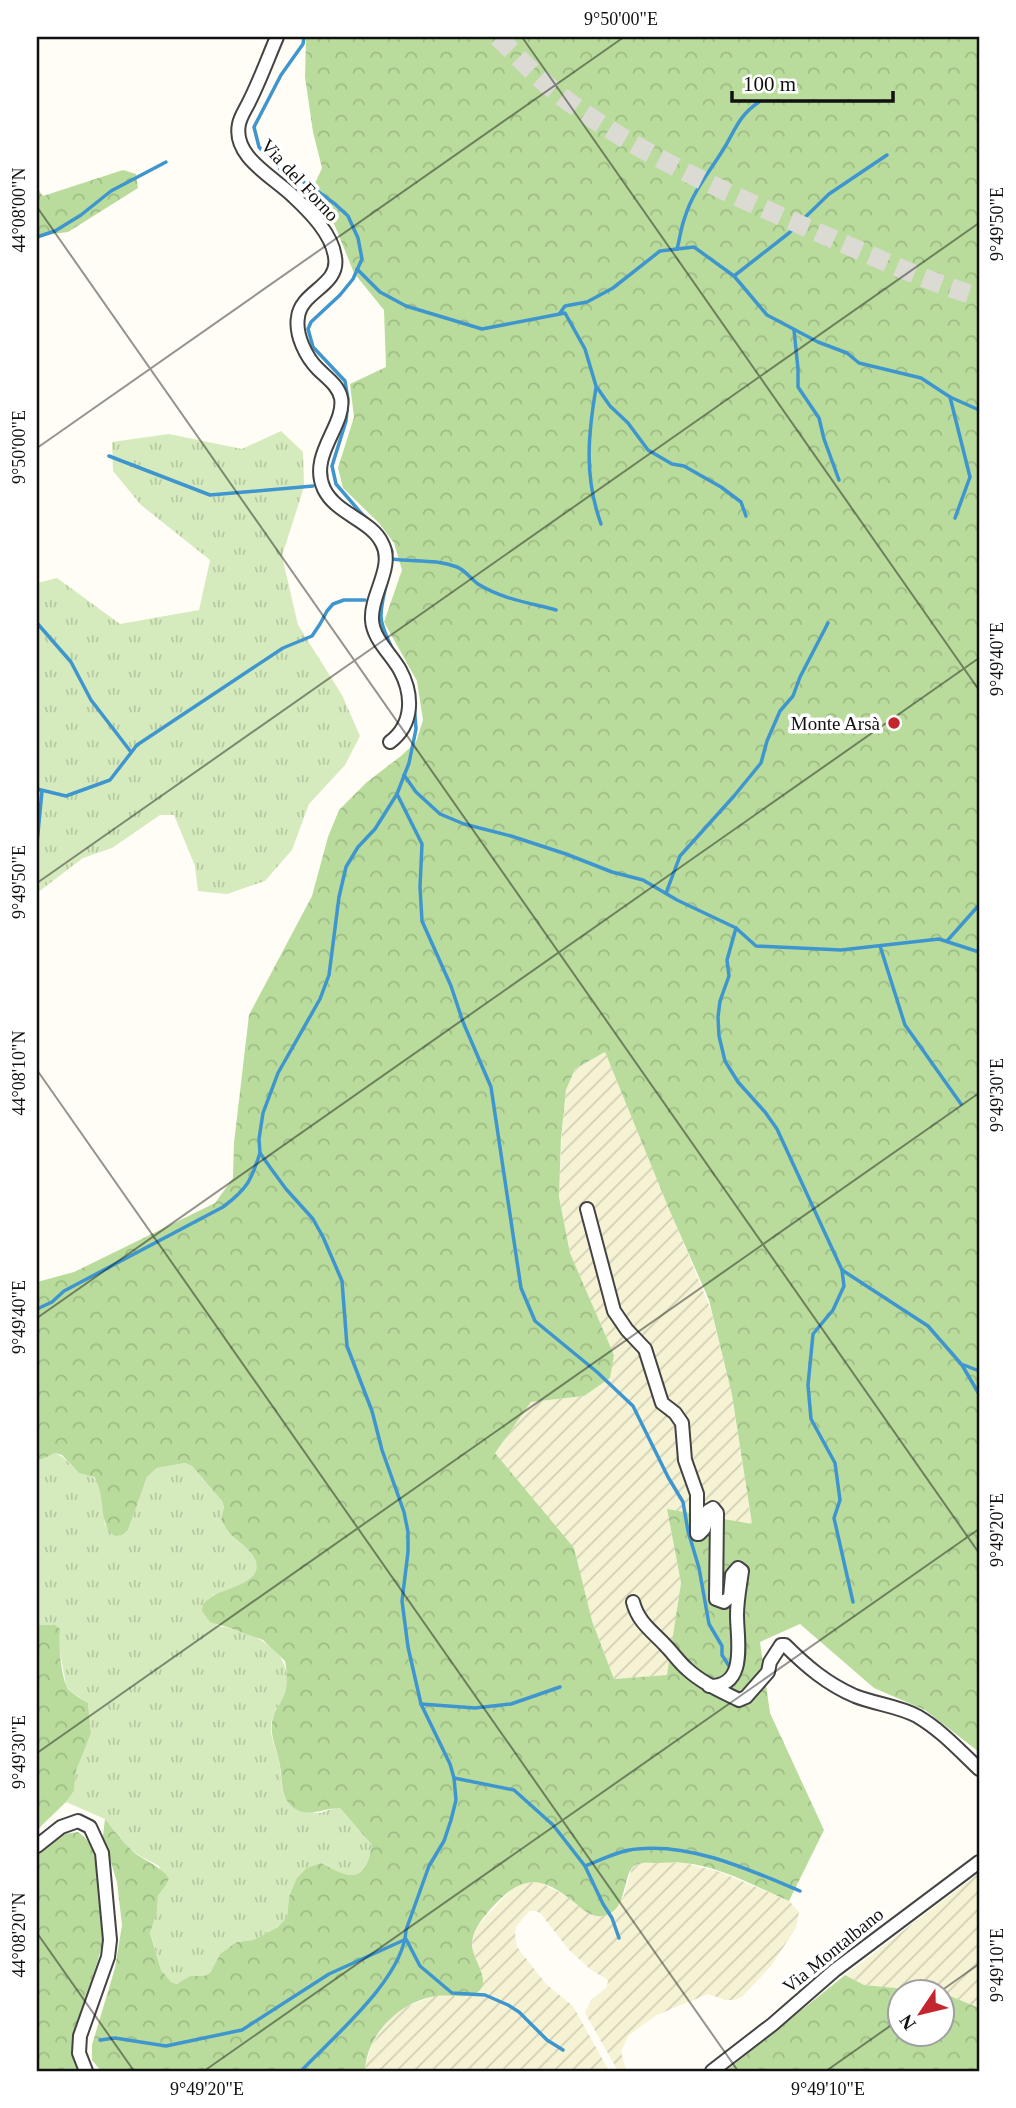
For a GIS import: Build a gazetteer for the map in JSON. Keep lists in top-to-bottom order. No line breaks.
{"streets":{"street":["Via del Forno","Via Montalbano"]},"places":["Monte Arsà"],"scale_bar":"100 m","north":"bottom left","coordinates":["9°50'00\"E","44°08'00\"N","9°49'50\"E","9°49'40\"E","44°08'10\"N","9°49'30\"E","9°49'20\"E","44°08'20\"N","9°49'10\"E"]}
